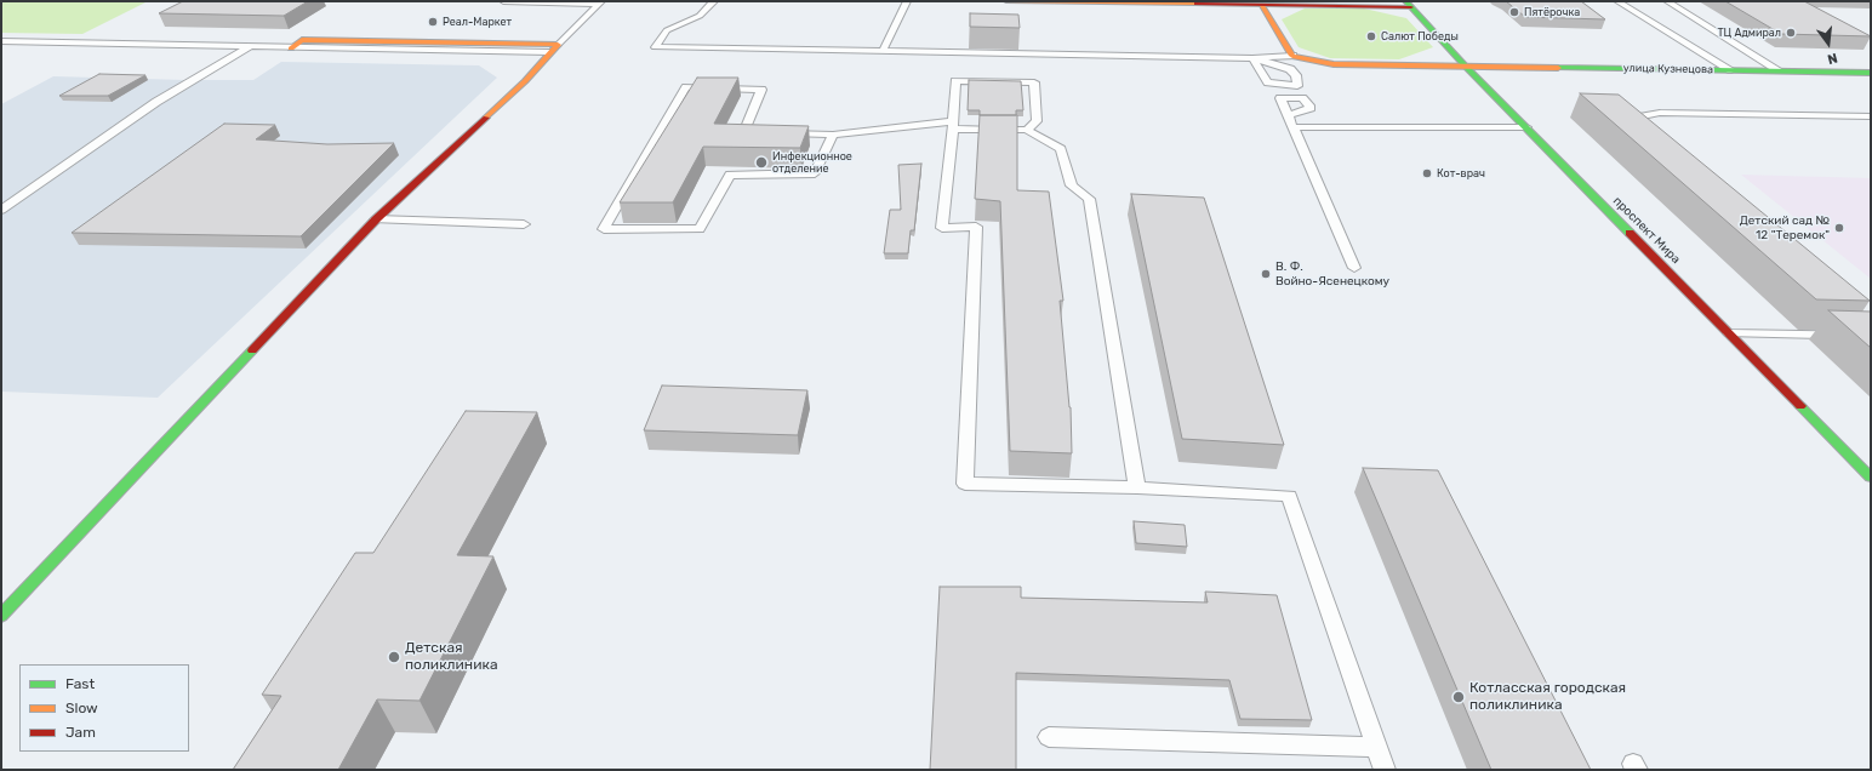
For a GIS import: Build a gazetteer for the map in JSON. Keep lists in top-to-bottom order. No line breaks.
{"streets":{"street":["улица Кузнецова","проспект Мира"]},"crossings":[["улица Кузнецова","проспект Мира"]],"places":["Пятёрочка","Реал-Маркет","ТЦ Адмирал","Салют Победы","Инфекционное отделение","Кот-врач","Детский сад № 12 \"Теремок\"","В. Ф. Войно-Ясенецкому","Детская поликлиника","Котласская городская поликлиника"],"legend":["Fast","Slow","Jam"],"north":"bottom"}
